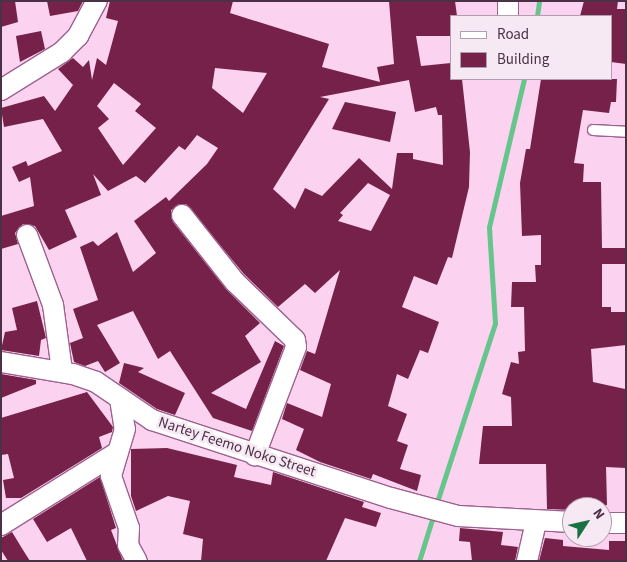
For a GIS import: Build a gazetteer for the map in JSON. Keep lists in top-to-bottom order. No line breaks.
{"streets":{"street":["Nartey Feemo Noko Street"]},"legend":["Road","Building"],"north":"top right"}
